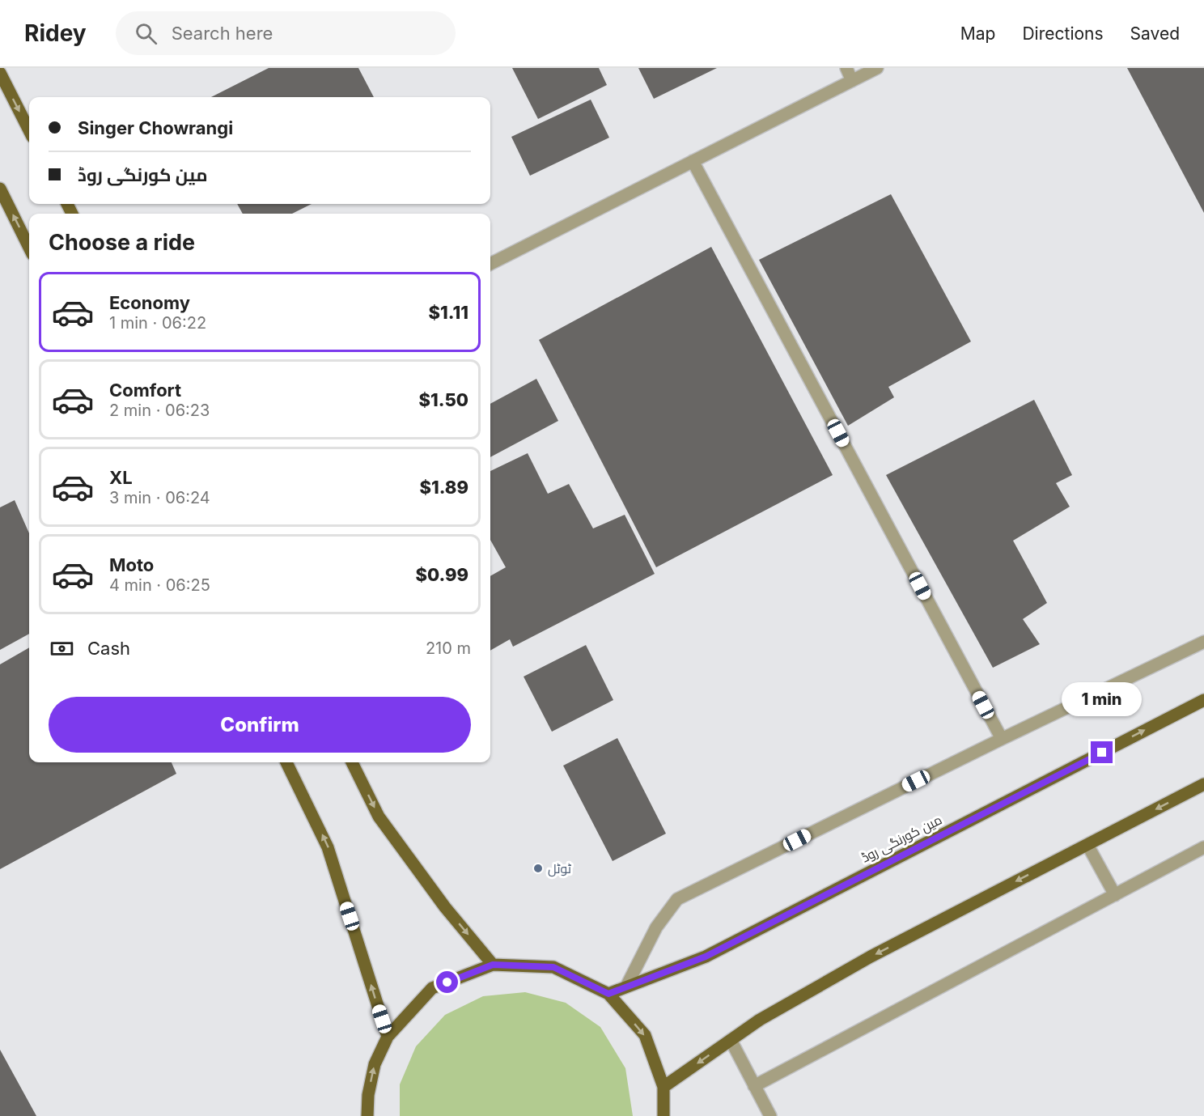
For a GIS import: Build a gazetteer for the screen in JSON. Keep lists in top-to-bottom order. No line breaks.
{"streets":{"main road":["مین کورنگی روڈ"]},"places":["ٹوٹل"],"page":{"header":"Ridey","search":"Search here","nav":["Map","Directions","Saved"],"banner":["Singer Chowrangi","مین کورنگی روڈ"],"heading":"Choose a ride","list":[{"name":"Economy","note":"1 min · 06:22","value":"$1.11"},{"name":"Comfort","note":"2 min · 06:23","value":"$1.50"},{"name":"XL","note":"3 min · 06:24","value":"$1.89"},{"name":"Moto","note":"4 min · 06:25","value":"$0.99"}],"pay":["Cash","210 m"],"bubble":"1 min","buttons":"Confirm"}}
